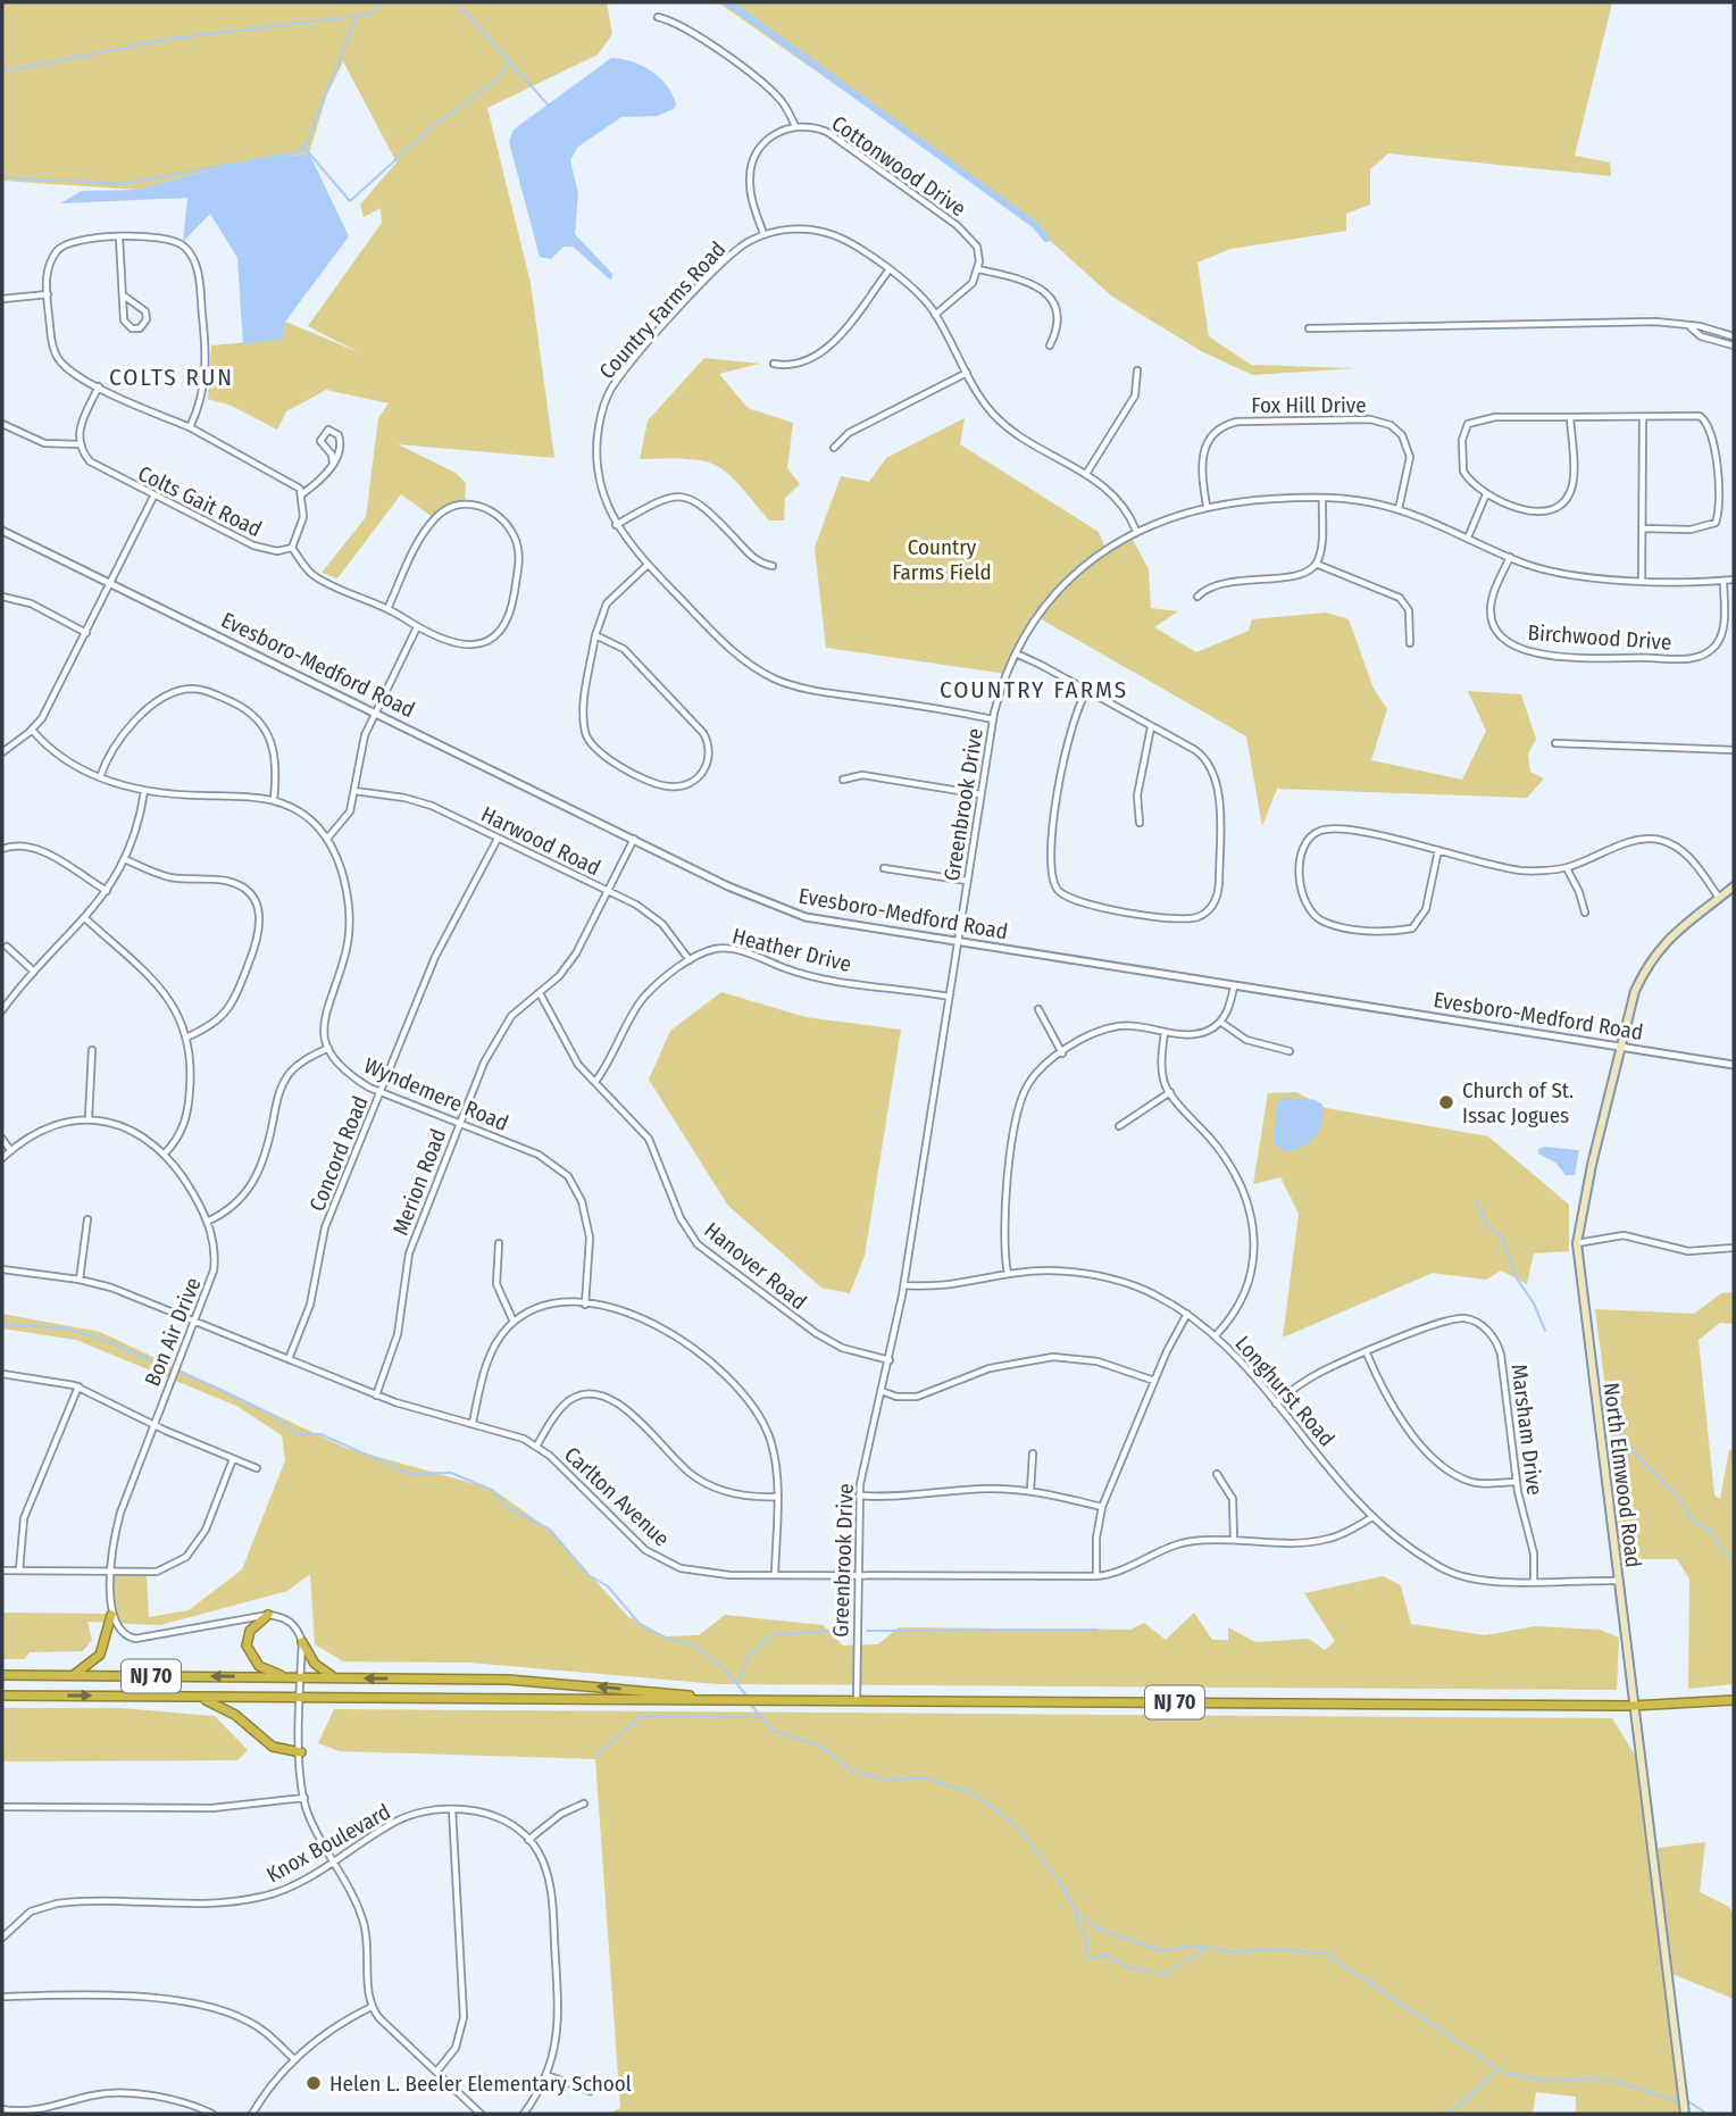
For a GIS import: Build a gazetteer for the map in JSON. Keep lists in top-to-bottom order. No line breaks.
{"streets":{"highway":["NJ 70"],"main road":["North Elmwood Road"],"street":["Cottonwood Drive","Country Farms Road","Fox Hill Drive","Colts Gait Road","Birchwood Drive","Evesboro-Medford Road","Greenbrook Drive","Harwood Road","Heather Drive","Wyndemere Road","Concord Road","Merion Road","Hanover Road","Bon Air Drive","Longhurst Road","Marsham Drive","Carlton Avenue","Knox Boulevard"]},"crossings":[["Cottonwood Drive","Country Farms Road"],["Country Farms Road","Greenbrook Drive"],["Fox Hill Drive","Greenbrook Drive"],["Birchwood Drive","Greenbrook Drive"],["Evesboro-Medford Road","Greenbrook Drive"],["Evesboro-Medford Road","Merion Road"],["Evesboro-Medford Road","North Elmwood Road"],["Greenbrook Drive","Heather Drive"],["Greenbrook Drive","Hanover Road"],["Greenbrook Drive","Longhurst Road"],["Greenbrook Drive","Carlton Avenue"],["Greenbrook Drive","NJ 70"],["Harwood Road","Heather Drive"],["Harwood Road","Concord Road"],["Harwood Road","Merion Road"],["Heather Drive","Hanover Road"],["Wyndemere Road","Concord Road"],["Wyndemere Road","Merion Road"],["Concord Road","Carlton Avenue"],["Merion Road","Hanover Road"],["Merion Road","Carlton Avenue"],["Bon Air Drive","Carlton Avenue"],["Longhurst Road","Marsham Drive"],["Longhurst Road","North Elmwood Road"],["Longhurst Road","Carlton Avenue"],["North Elmwood Road","NJ 70"]],"districts":["COLTS RUN","COUNTRY FARMS"],"parks":["Country Farms Field"],"places":["Church of St. Issac Jogues","Helen L. Beeler Elementary School"]}
